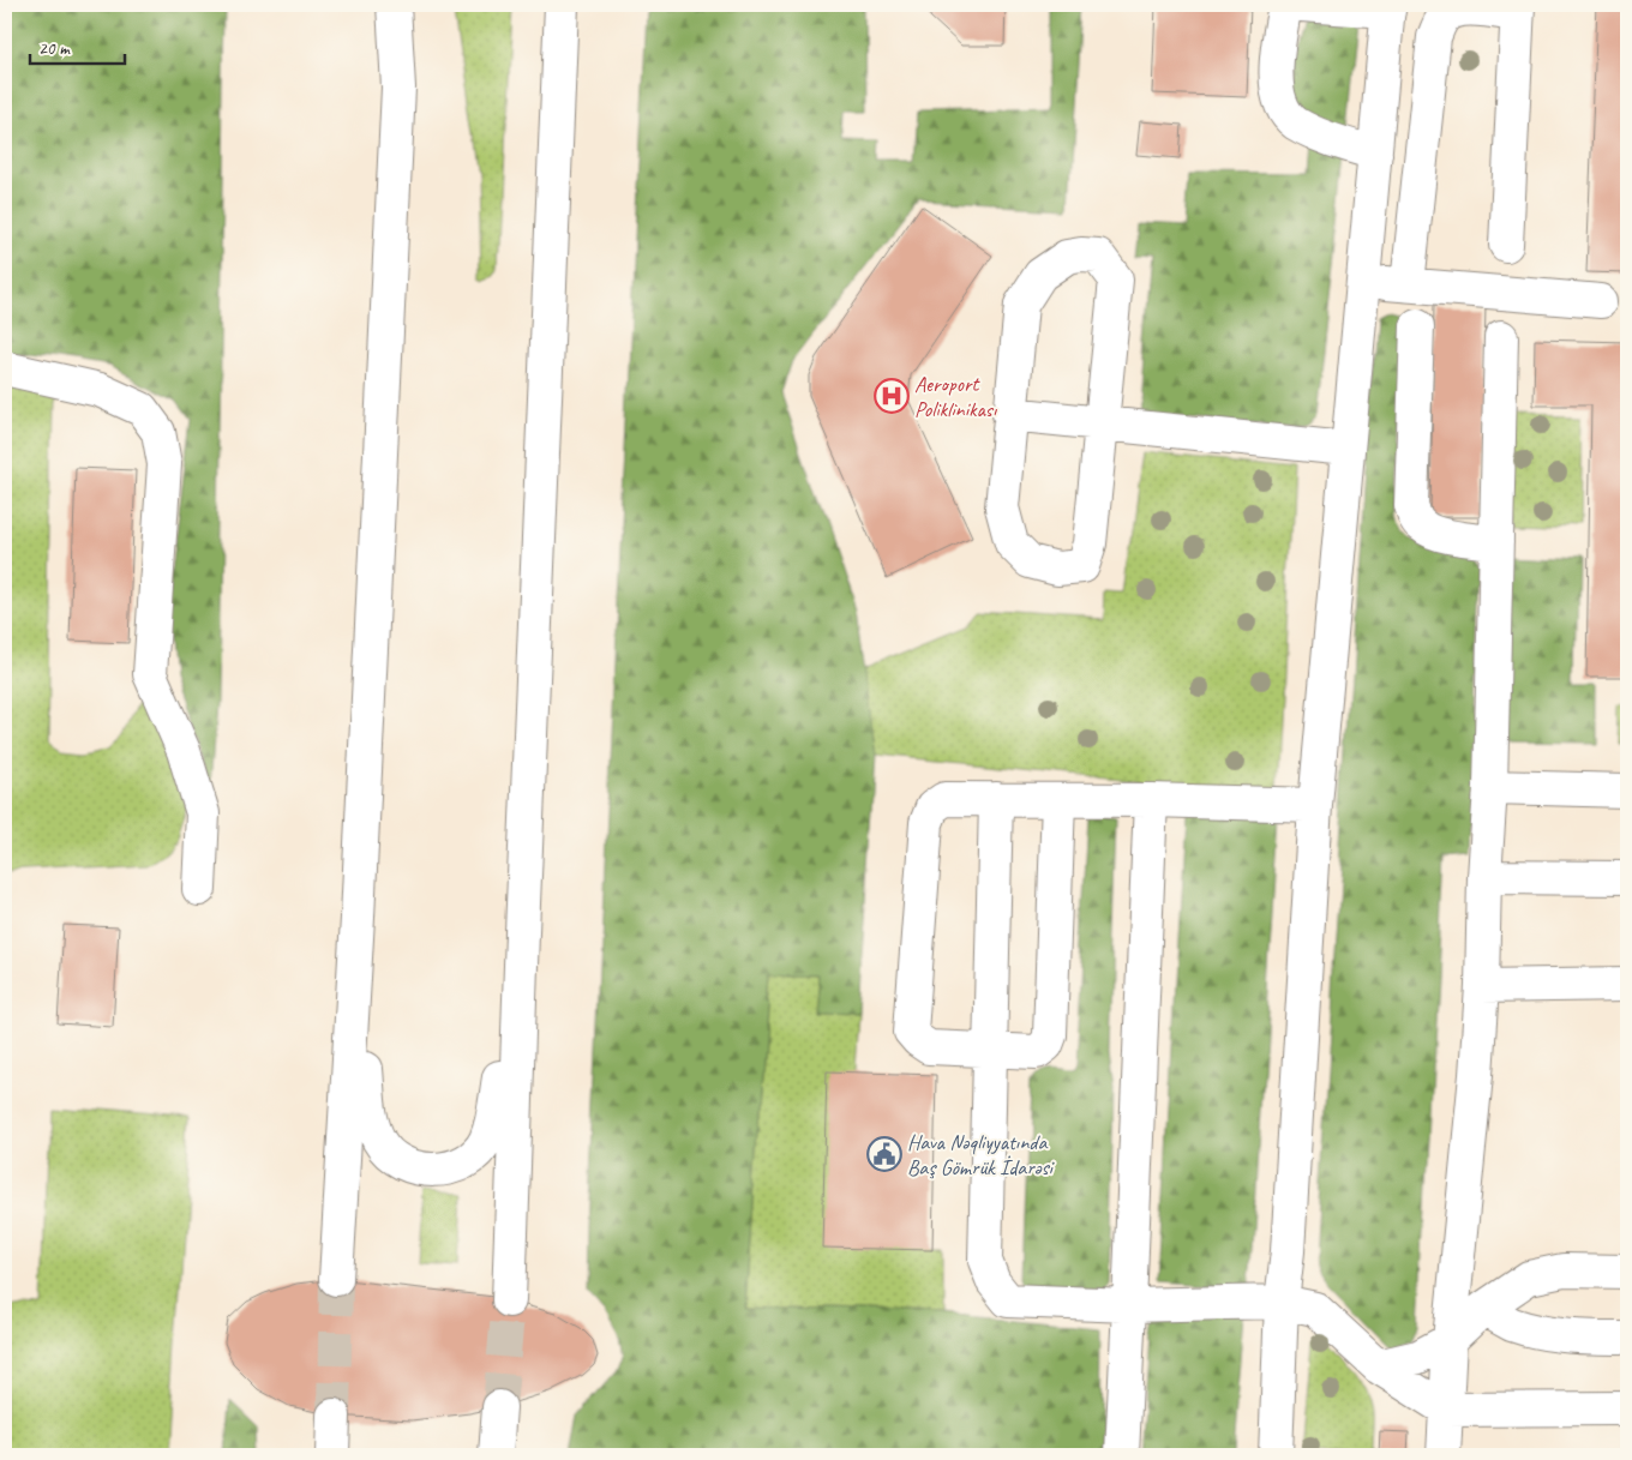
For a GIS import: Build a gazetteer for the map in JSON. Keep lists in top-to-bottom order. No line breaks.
{"places":{"hospital":["Aeroport Poliklinikası"],"public building":["Hava Nəqliyyatında Baş Gömrük İdarəsi"]},"scale_bar":"20 m"}
